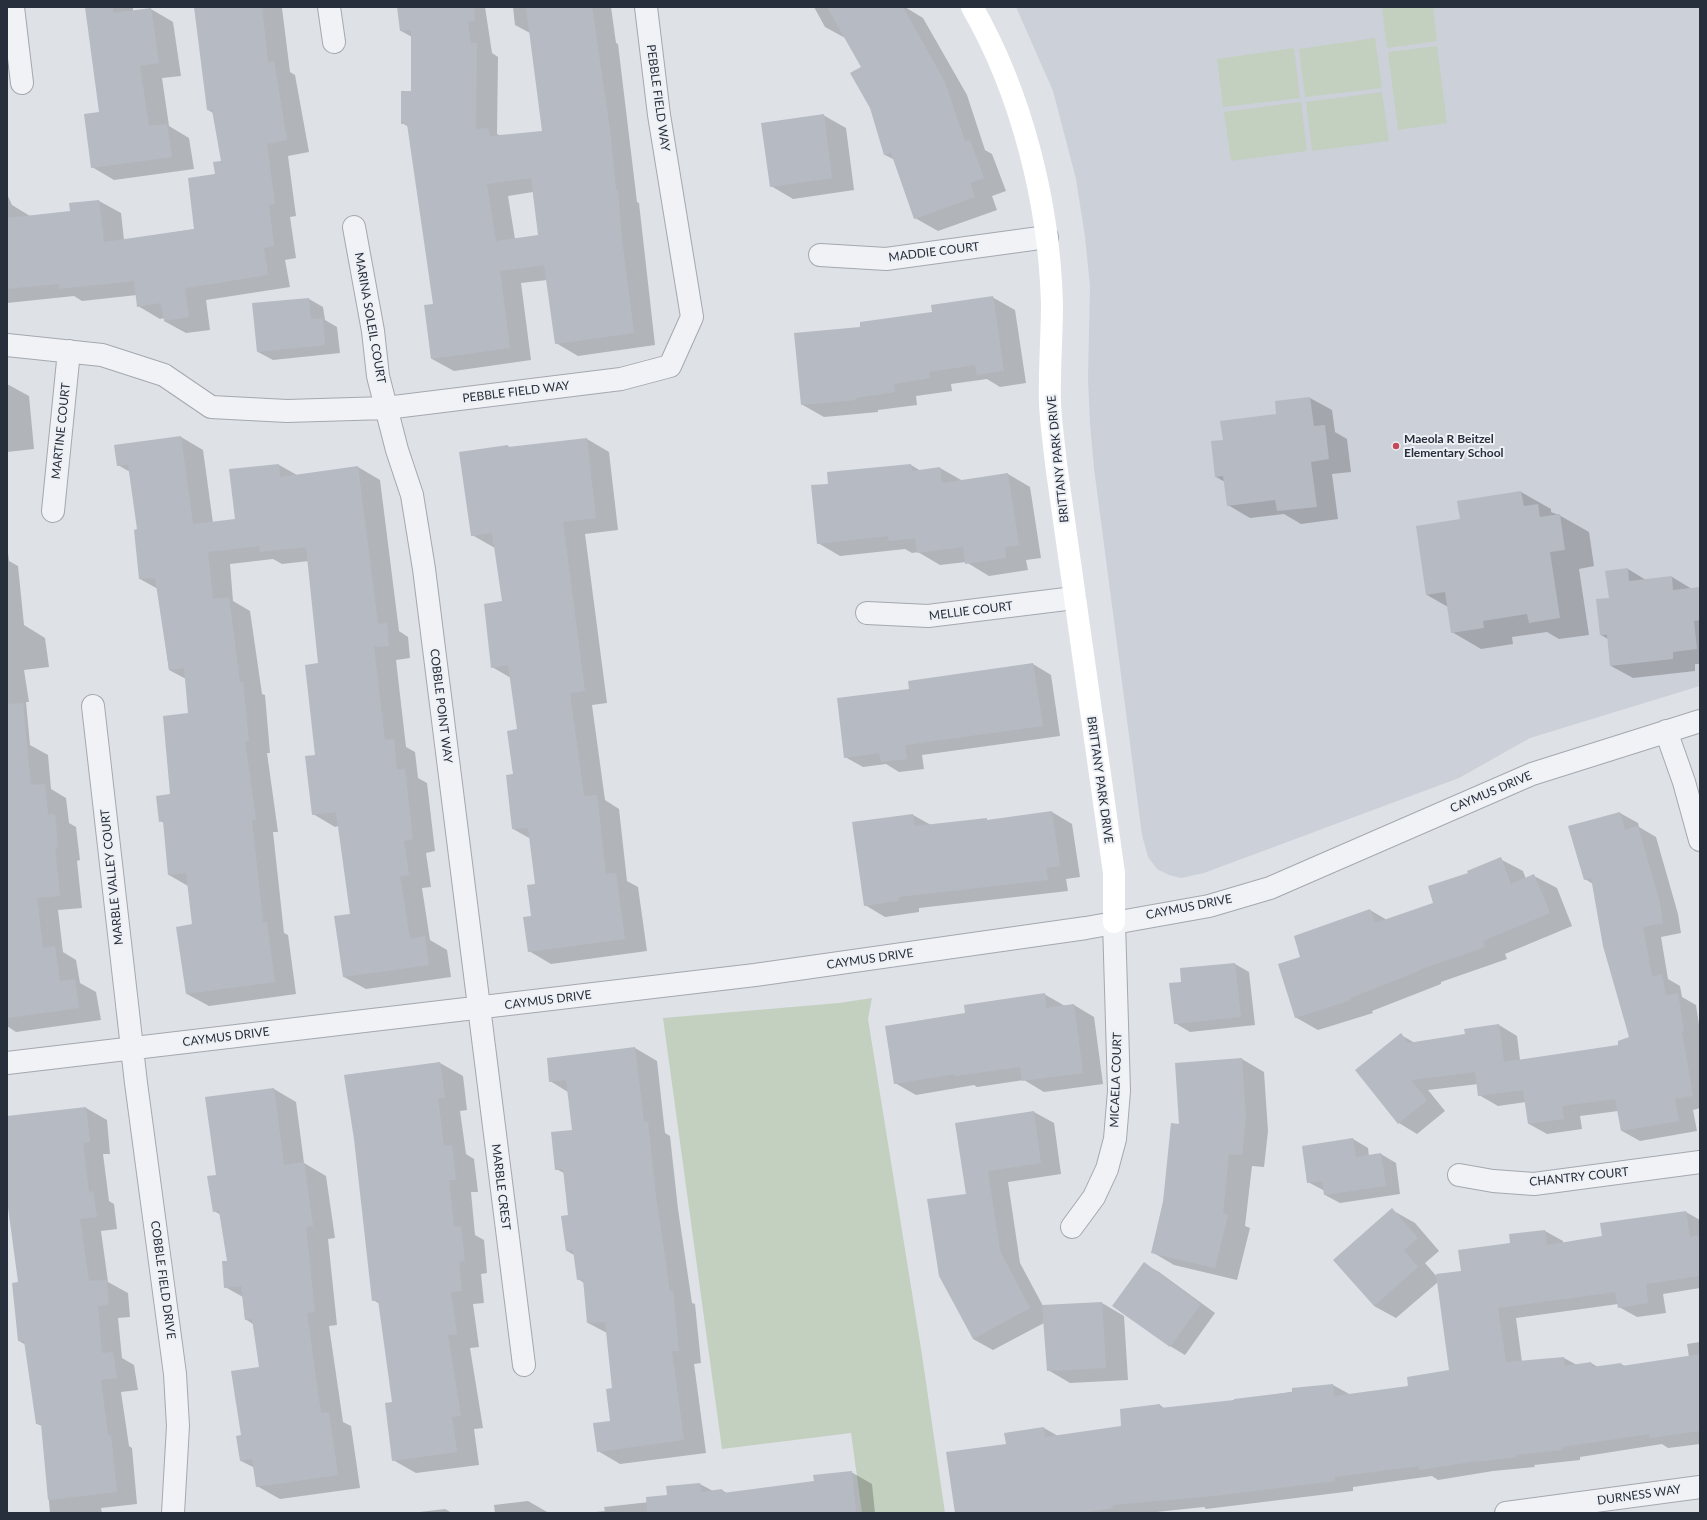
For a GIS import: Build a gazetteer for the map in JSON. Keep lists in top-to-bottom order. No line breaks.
{"streets":{"street":["PEBBLE FIELD WAY","MADDIE COURT","MARINA SOLEIL COURT","MARTINE COURT","BRITTANY PARK DRIVE","MELLIE COURT","COBBLE POINT WAY","CAYMUS DRIVE","MARBLE VALLEY COURT","MICAELA COURT","CHANTRY COURT","MARBLE CREST","COBBLE FIELD DRIVE","DURNESS WAY"]},"crossings":[["PEBBLE FIELD WAY","MARINA SOLEIL COURT"],["PEBBLE FIELD WAY","MARTINE COURT"],["PEBBLE FIELD WAY","COBBLE POINT WAY"],["MADDIE COURT","BRITTANY PARK DRIVE"],["MARINA SOLEIL COURT","COBBLE POINT WAY"],["BRITTANY PARK DRIVE","MELLIE COURT"],["BRITTANY PARK DRIVE","CAYMUS DRIVE"],["BRITTANY PARK DRIVE","MICAELA COURT"],["COBBLE POINT WAY","CAYMUS DRIVE"],["COBBLE POINT WAY","MARBLE CREST"],["CAYMUS DRIVE","MARBLE VALLEY COURT"],["CAYMUS DRIVE","MICAELA COURT"],["CAYMUS DRIVE","MARBLE CREST"],["CAYMUS DRIVE","COBBLE FIELD DRIVE"],["MARBLE VALLEY COURT","COBBLE FIELD DRIVE"]],"places":["Maeola R Beitzel Elementary School"]}
